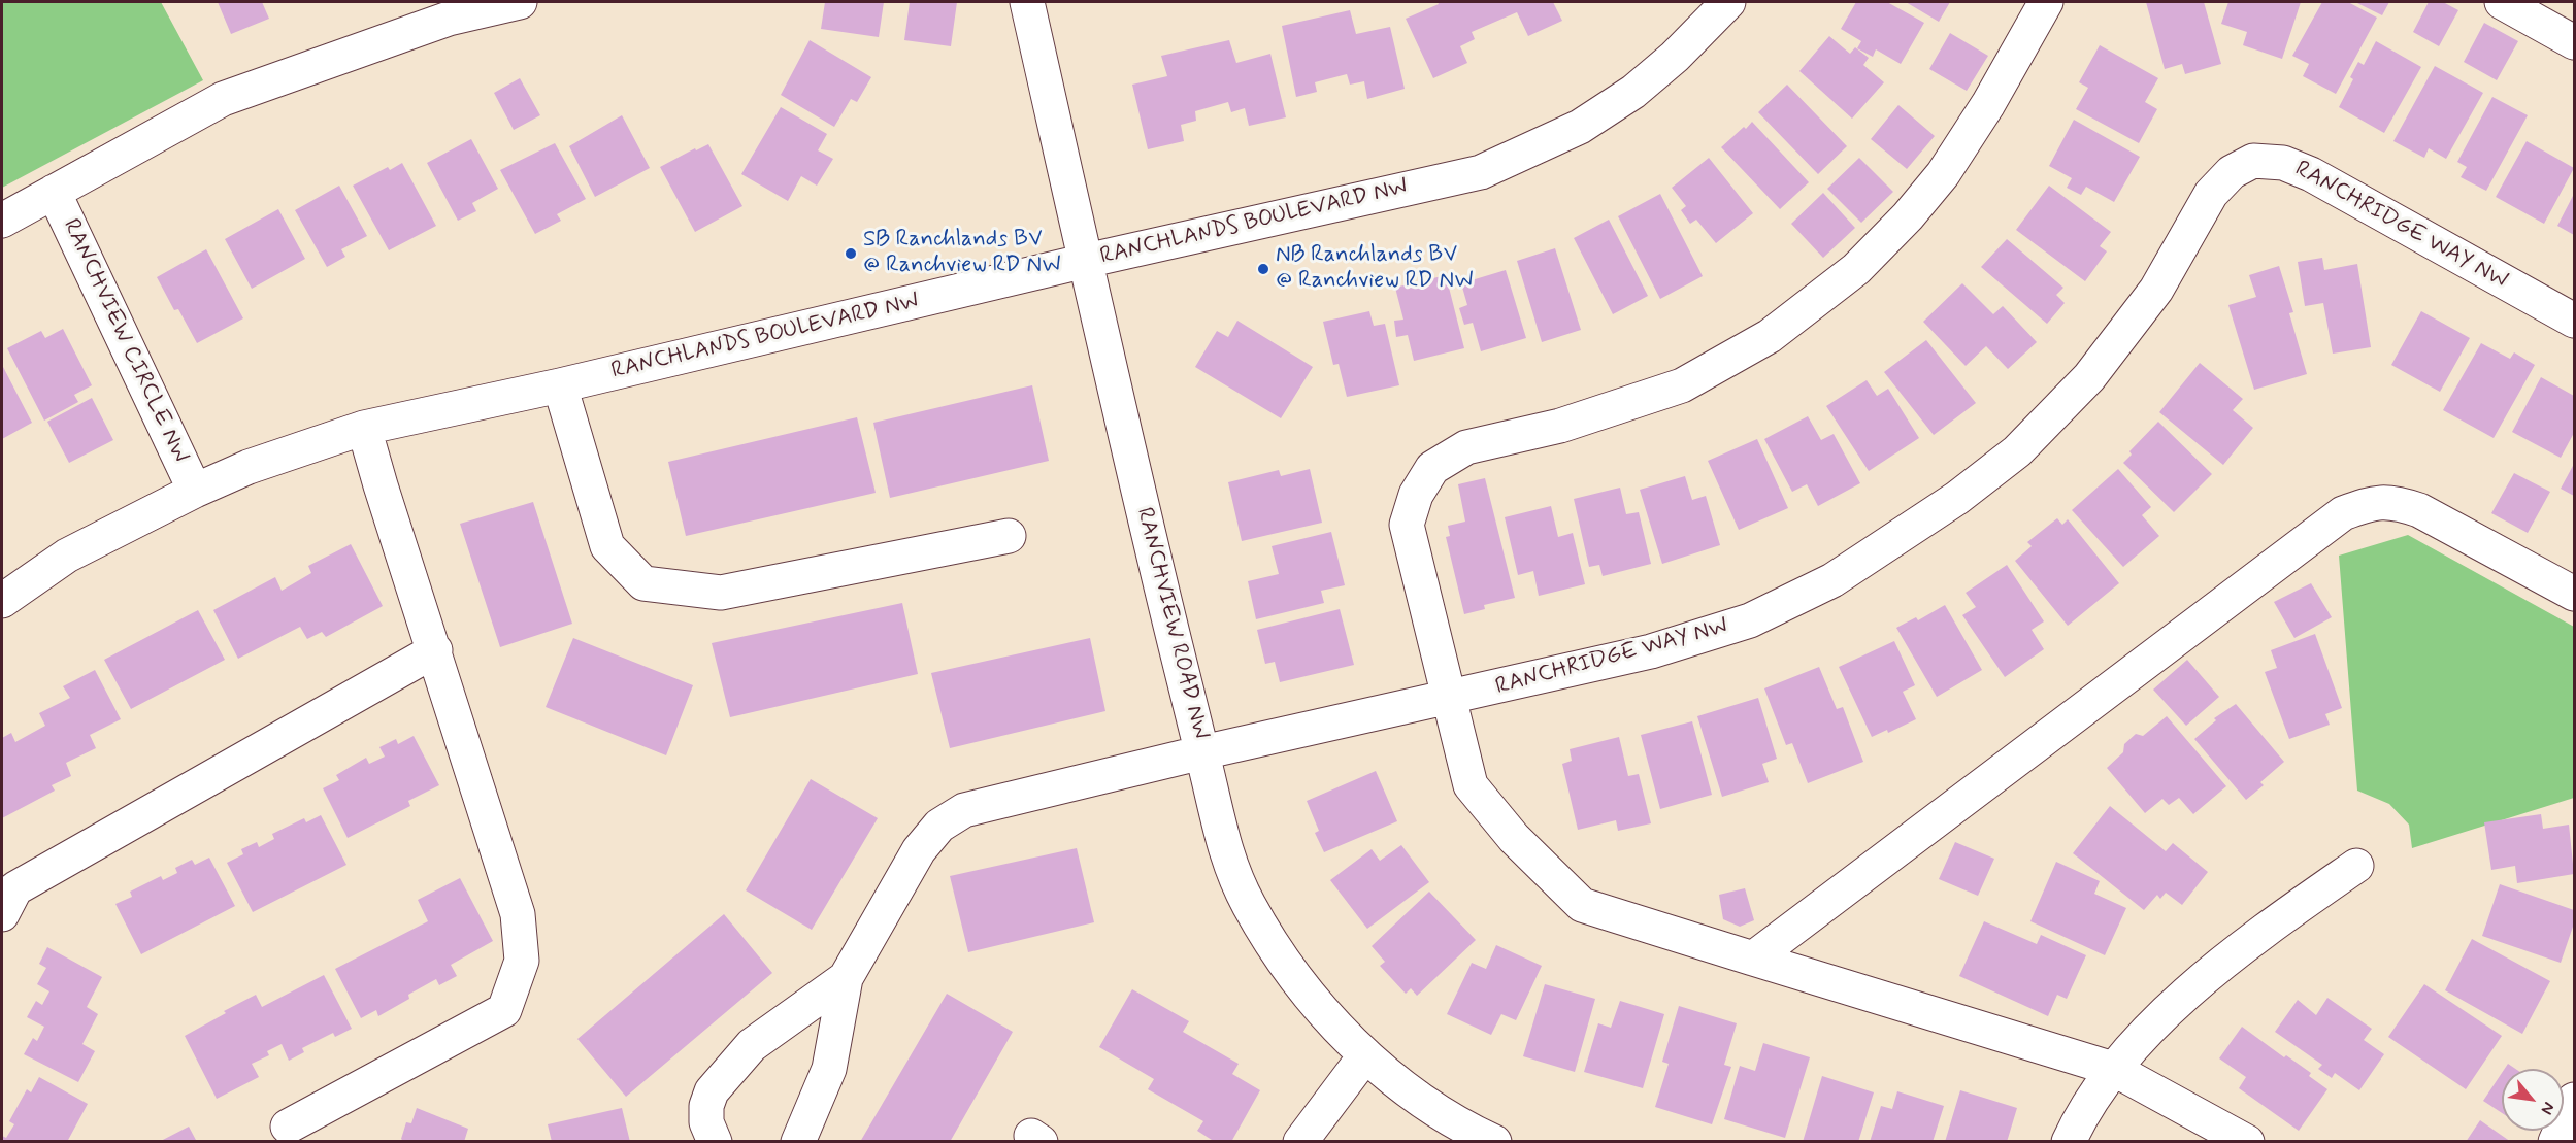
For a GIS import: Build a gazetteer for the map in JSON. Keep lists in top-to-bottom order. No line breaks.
{"streets":{"street":["RANCHLANDS BOULEVARD NW","RANCHRIDGE WAY NW","RANCHVIEW CIRCLE NW","RANCHVIEW ROAD NW"]},"crossings":[["RANCHLANDS BOULEVARD NW","RANCHVIEW CIRCLE NW"],["RANCHLANDS BOULEVARD NW","RANCHVIEW ROAD NW"],["RANCHRIDGE WAY NW","RANCHVIEW ROAD NW"]],"places":["SB Ranchlands BV @ Ranchview RD NW","NB Ranchlands BV @ Ranchview RD NW"],"north":"bottom right"}
